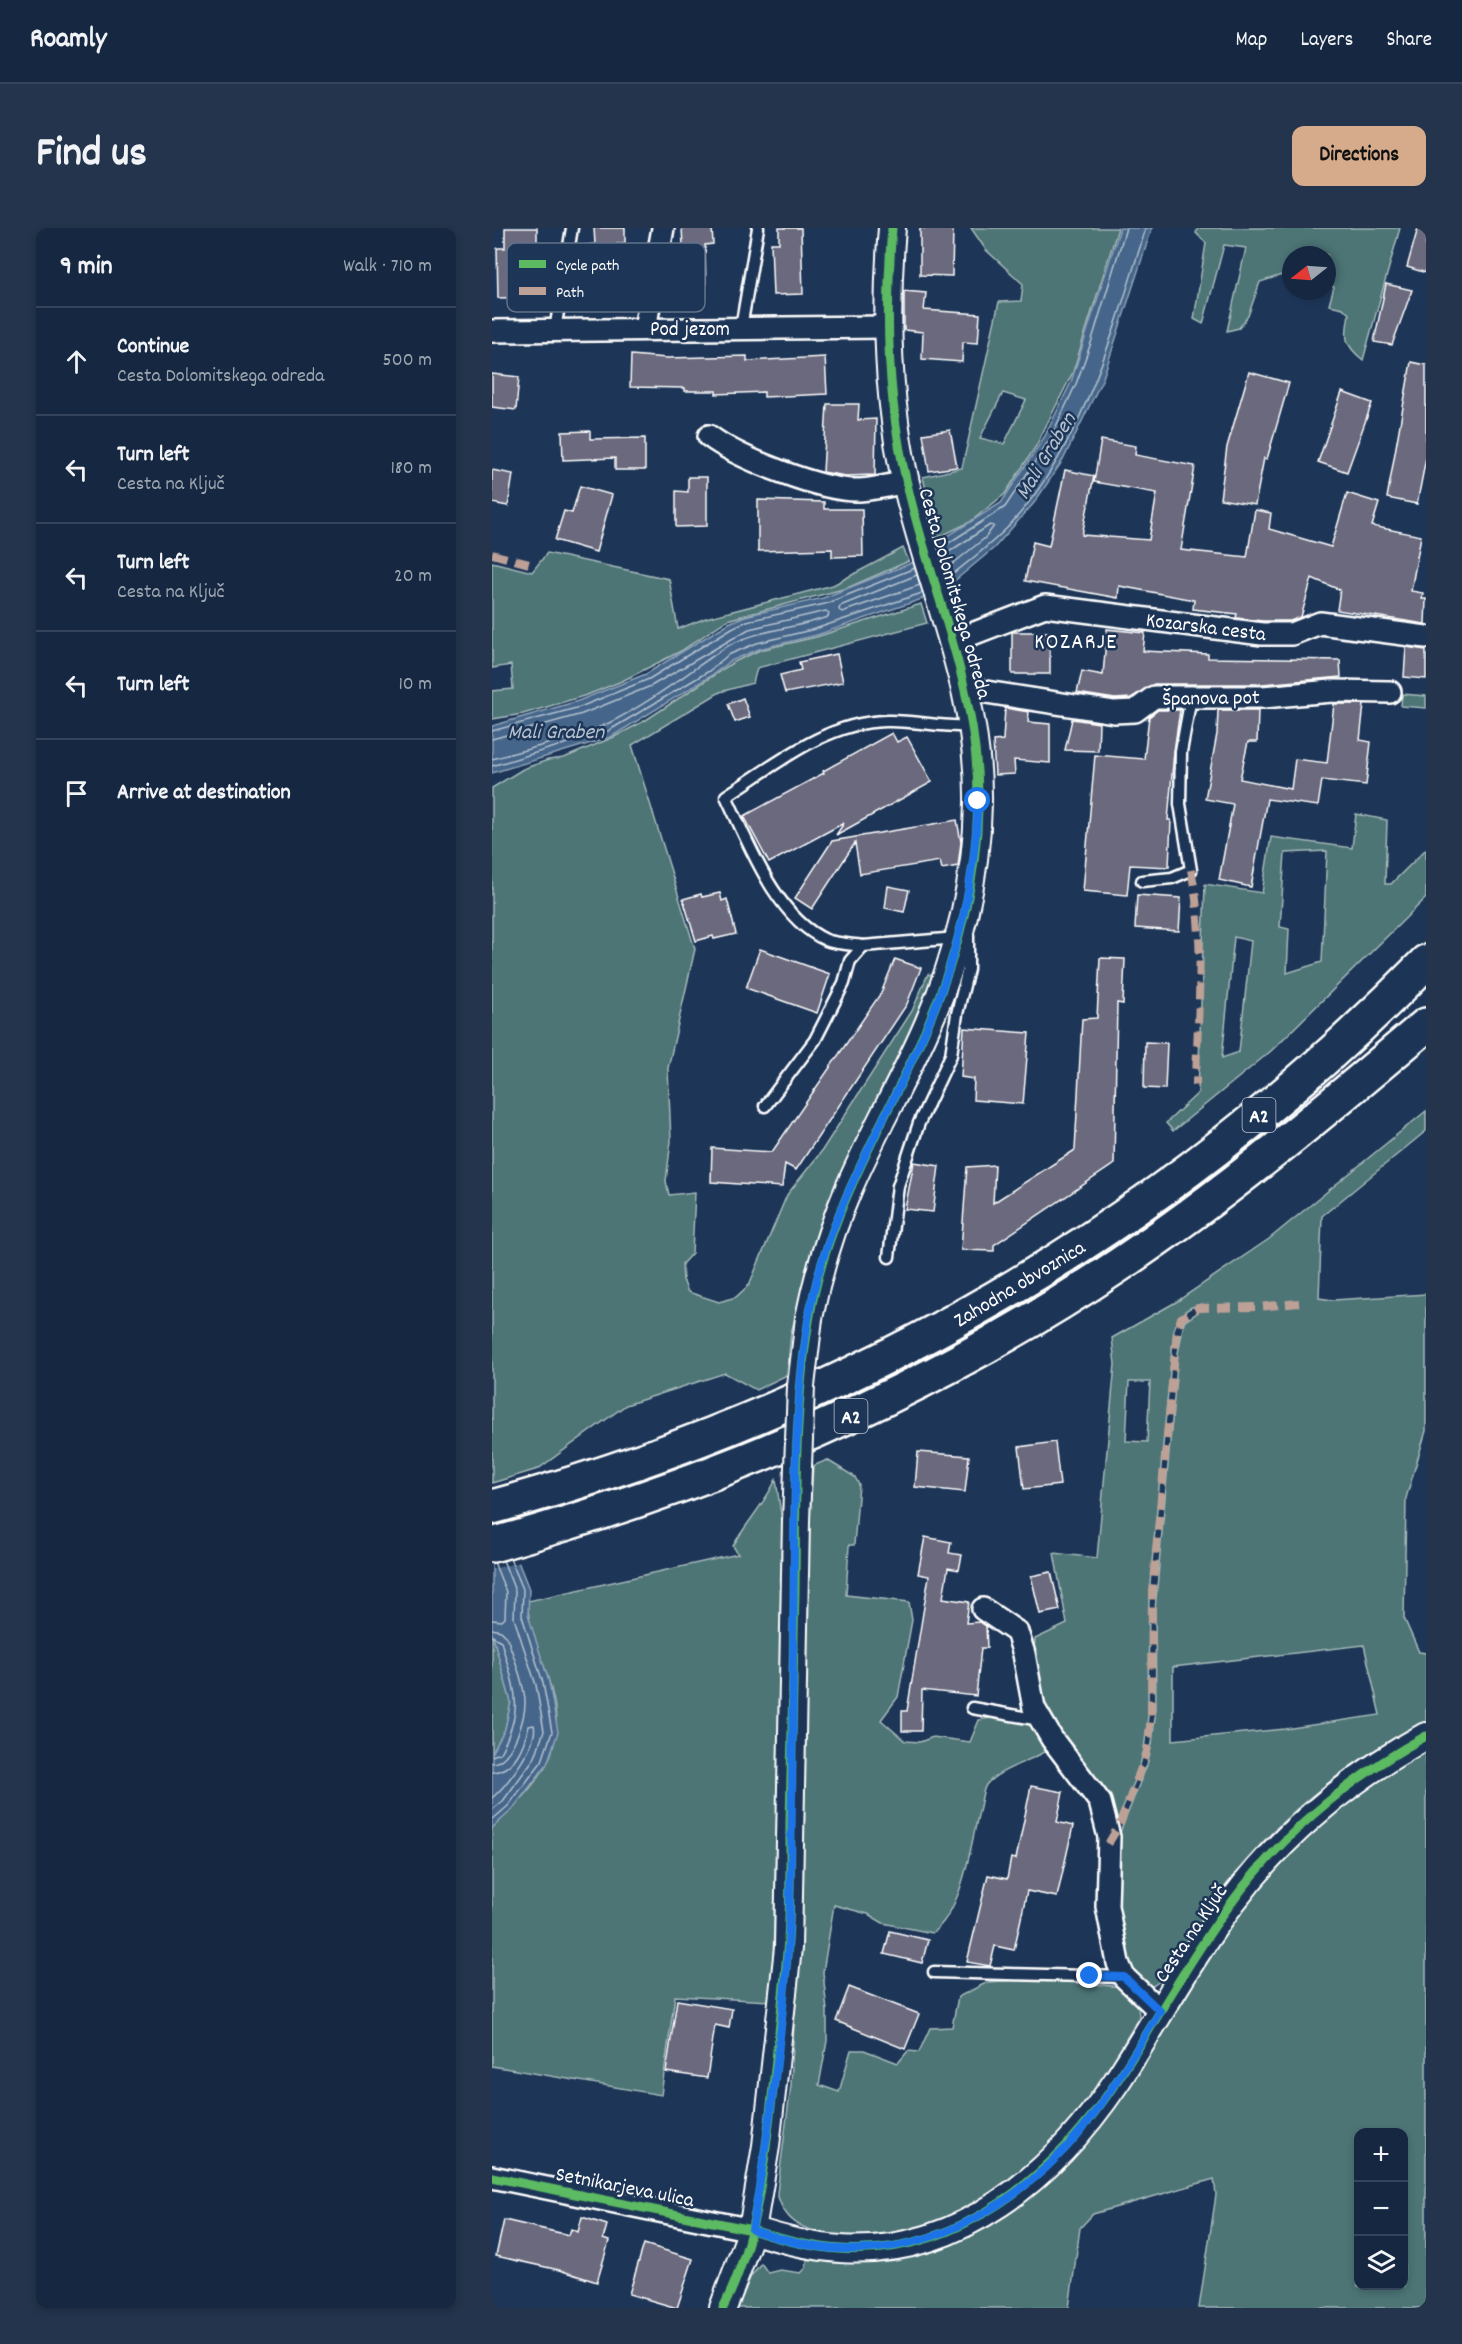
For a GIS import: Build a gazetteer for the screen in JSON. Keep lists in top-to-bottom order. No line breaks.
{"streets":{"highway":["A2","Zahodna obvoznica"],"street":["Pod jezom","Cesta Dolomitskega odreda","Kozarska cesta","Španova pot","Cesta na Ključ","Setnikarjeva ulica"]},"crossings":[["Pod jezom","Cesta Dolomitskega odreda"],["Cesta Dolomitskega odreda","Kozarska cesta"],["Cesta Dolomitskega odreda","Španova pot"],["Cesta Dolomitskega odreda","Cesta na Ključ"],["Cesta Dolomitskega odreda","Setnikarjeva ulica"],["Cesta na Ključ","Setnikarjeva ulica"]],"districts":["KOZARJE"],"water":["Mali Graben"],"legend":["Cycle path","Path"],"north":"left","page":{"header":"Roamly","nav":["Map","Layers","Share"],"title":"Find us","buttons":"Directions","heading":["9 min","Walk · 710 m"],"list":[["Continue","Cesta Dolomitskega odreda","500 m"],["Turn left","Cesta na Ključ","180 m"],["Turn left","Cesta na Ključ","20 m"],["Turn left","10 m"],"Arrive at destination"],"map_buttons":["+","−"]}}
